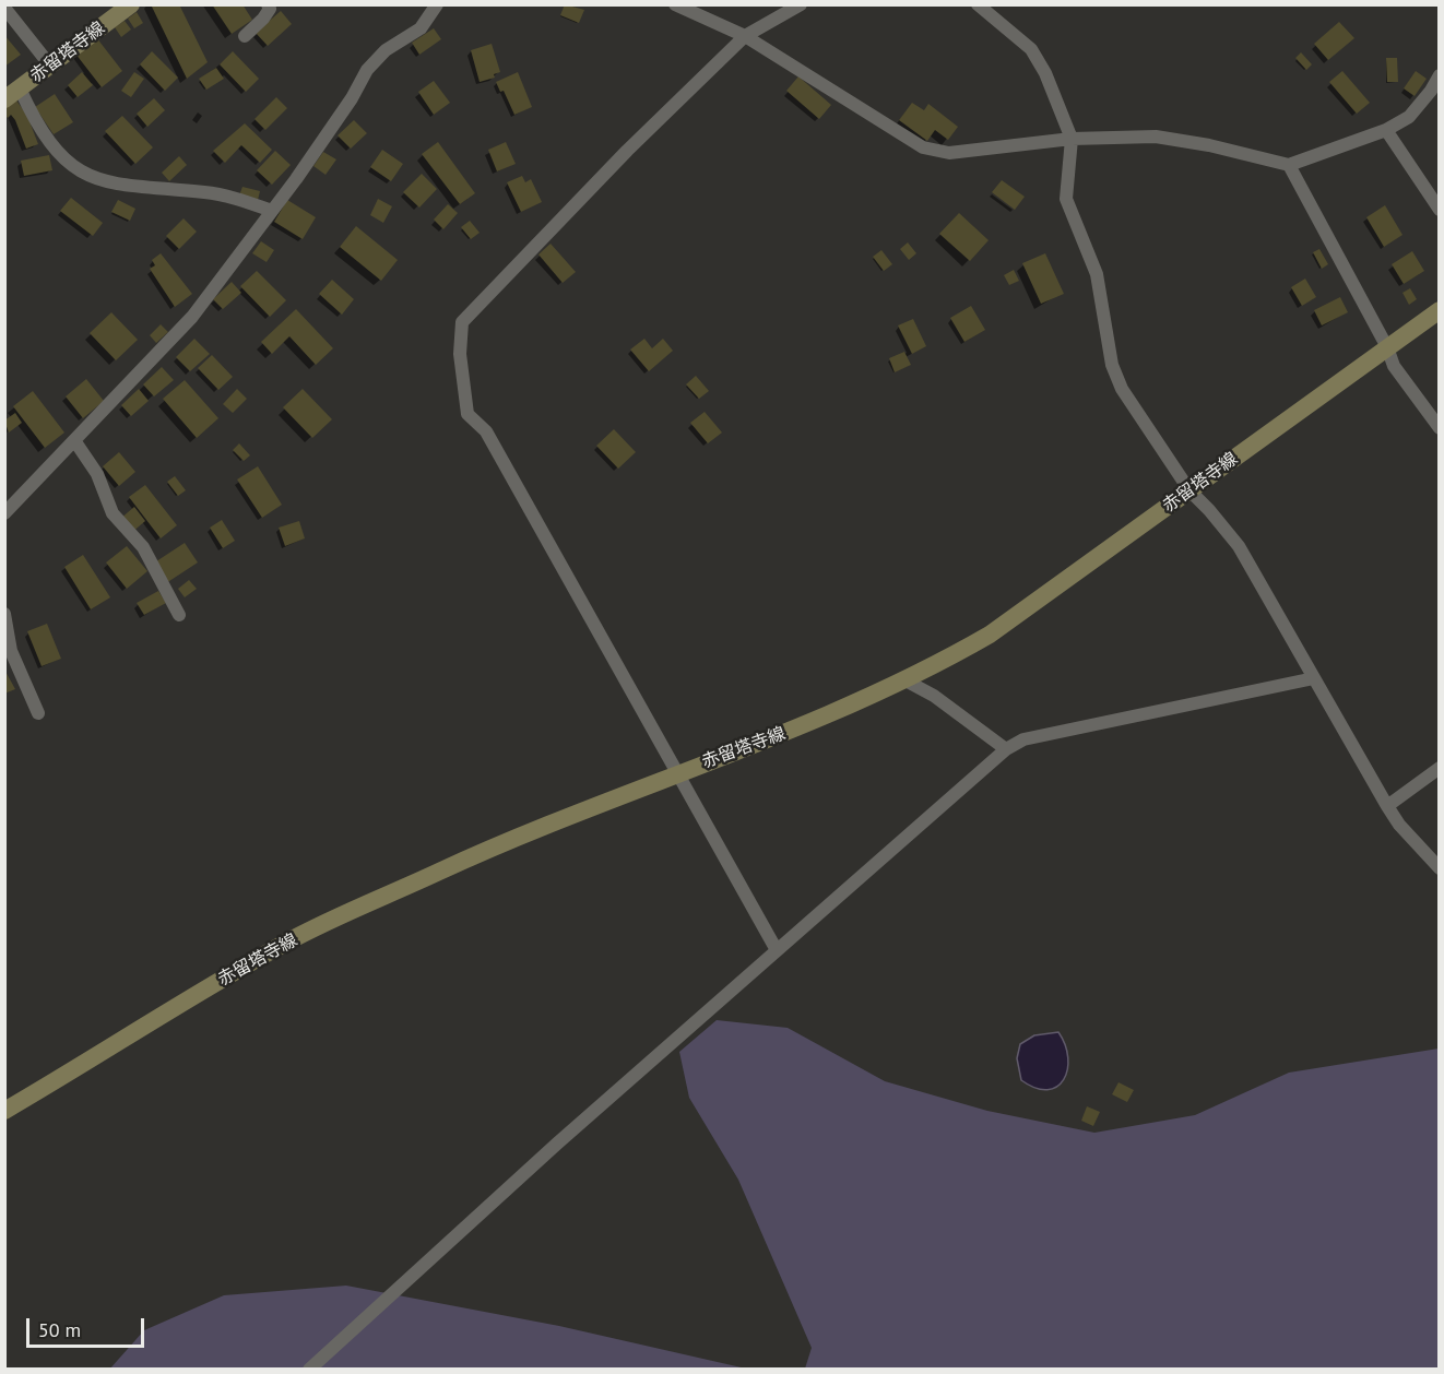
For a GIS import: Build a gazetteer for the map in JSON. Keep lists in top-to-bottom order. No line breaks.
{"streets":{"main road":["赤留塔寺線"]},"scale_bar":"50 m"}
